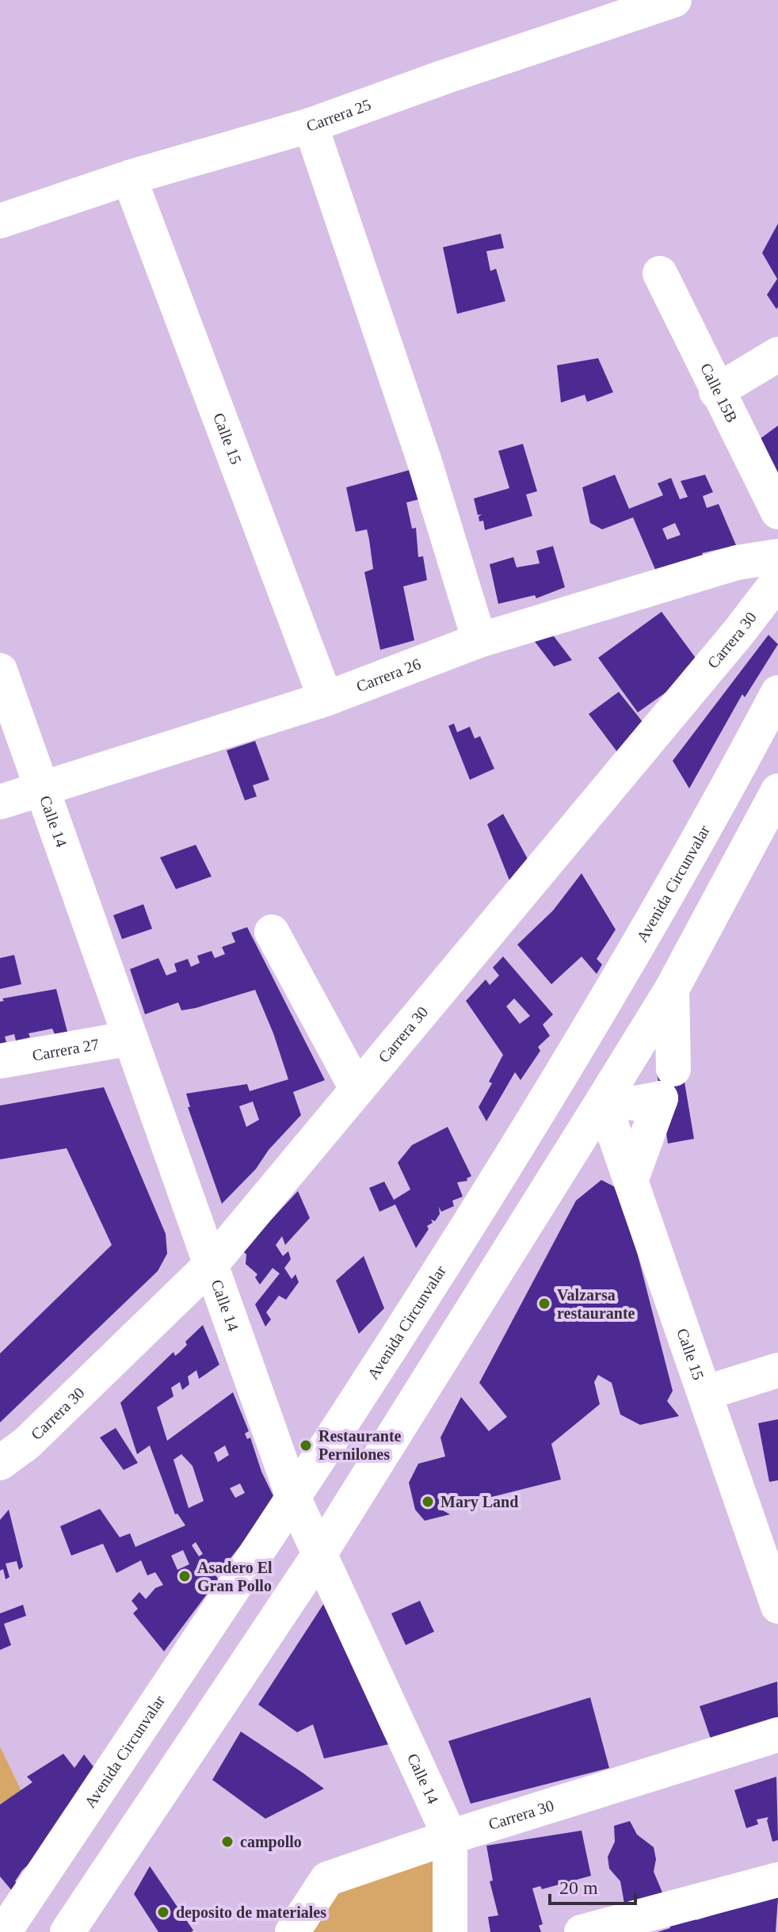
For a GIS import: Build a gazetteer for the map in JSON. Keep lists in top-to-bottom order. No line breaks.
{"streets":{"main road":["Carrera 25","Calle 15B","Calle 15","Carrera 30","Carrera 26","Calle 14","Avenida Circunvalar","Carrera 27"]},"crossings":[["Carrera 25","Calle 15"],["Calle 15","Carrera 26"],["Carrera 30","Calle 14"],["Carrera 26","Calle 14"],["Calle 14","Avenida Circunvalar"],["Calle 14","Carrera 27"]],"places":["Valzarsa restaurante","Restaurante Pernilones","Mary Land","Asadero El Gran Pollo","campollo","deposito de materiales"],"scale_bar":"20 m"}
